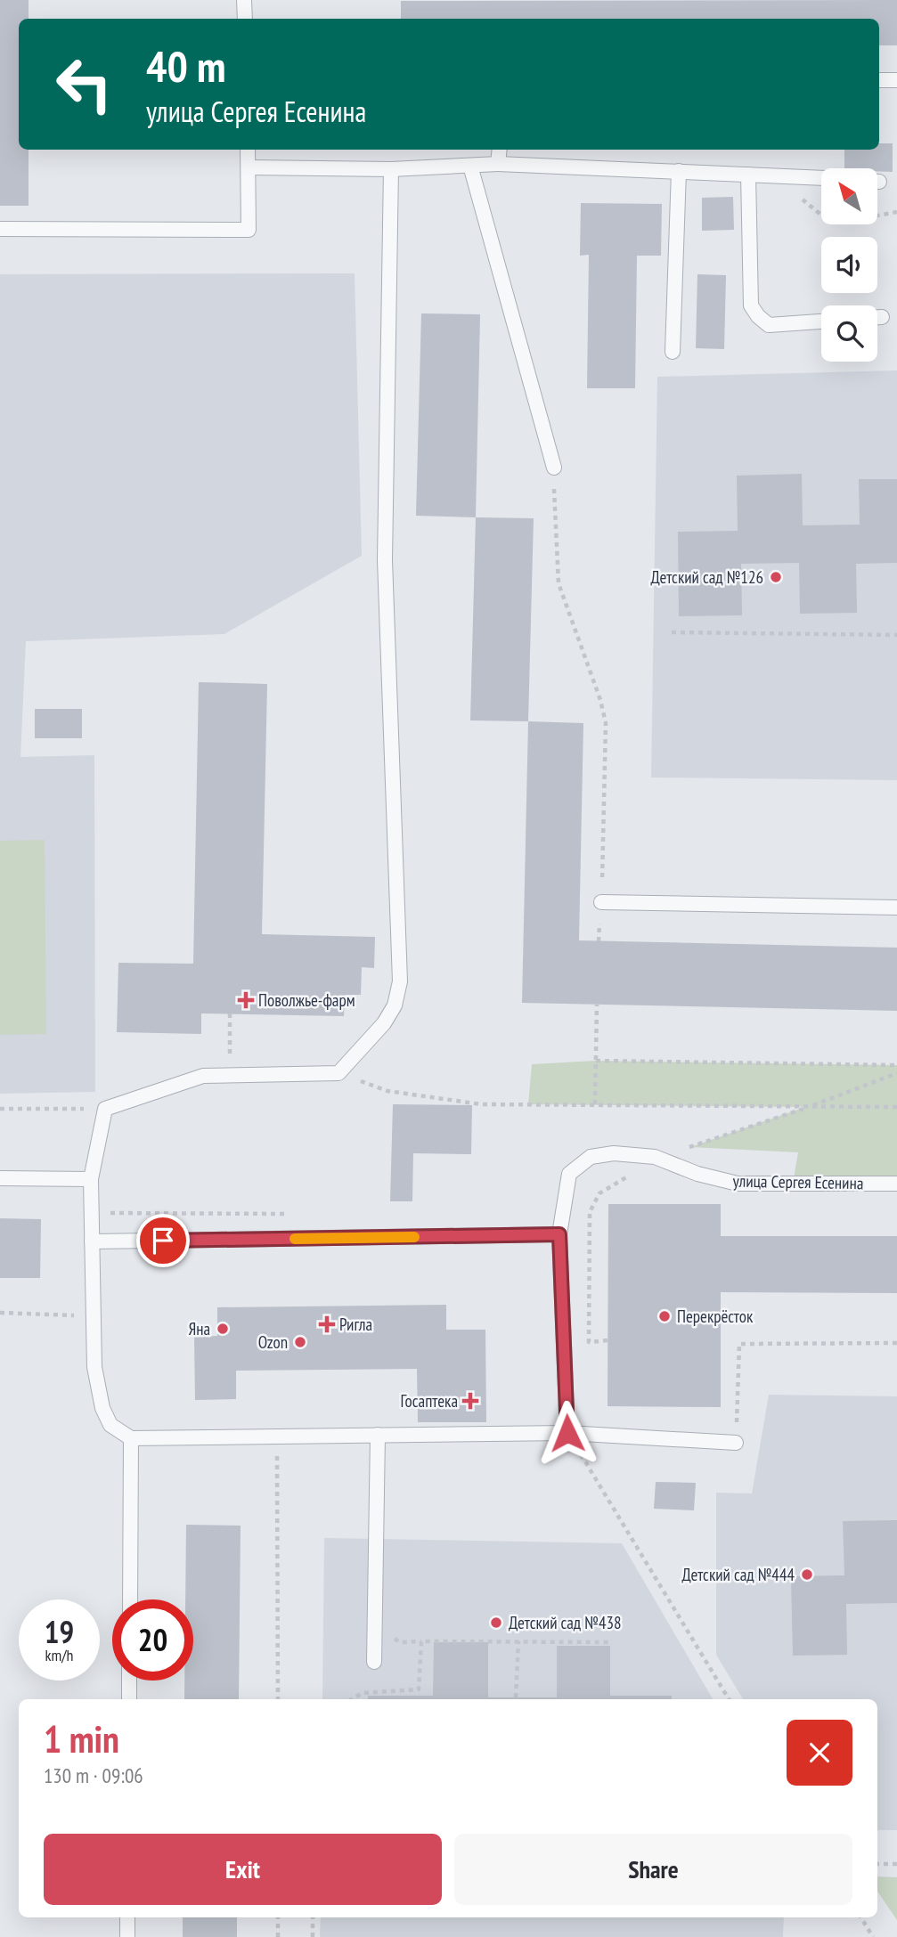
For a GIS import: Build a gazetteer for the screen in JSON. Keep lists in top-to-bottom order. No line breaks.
{"streets":{"lane":["улица Сергея Есенина"]},"places":{"other":["Детский сад №126","Перекрёсток","Яна","Ozon","Детский сад №444","Детский сад №438"],"health":["Поволжье-фарм","Ригла","Госаптека"]},"north":"top left","page":{"turn":["40 m","улица Сергея Есенина"],"speed":"19 km/h","limit":"20","heading":["1 min","130 m · 09:06"],"buttons":["Exit","Share"]}}
